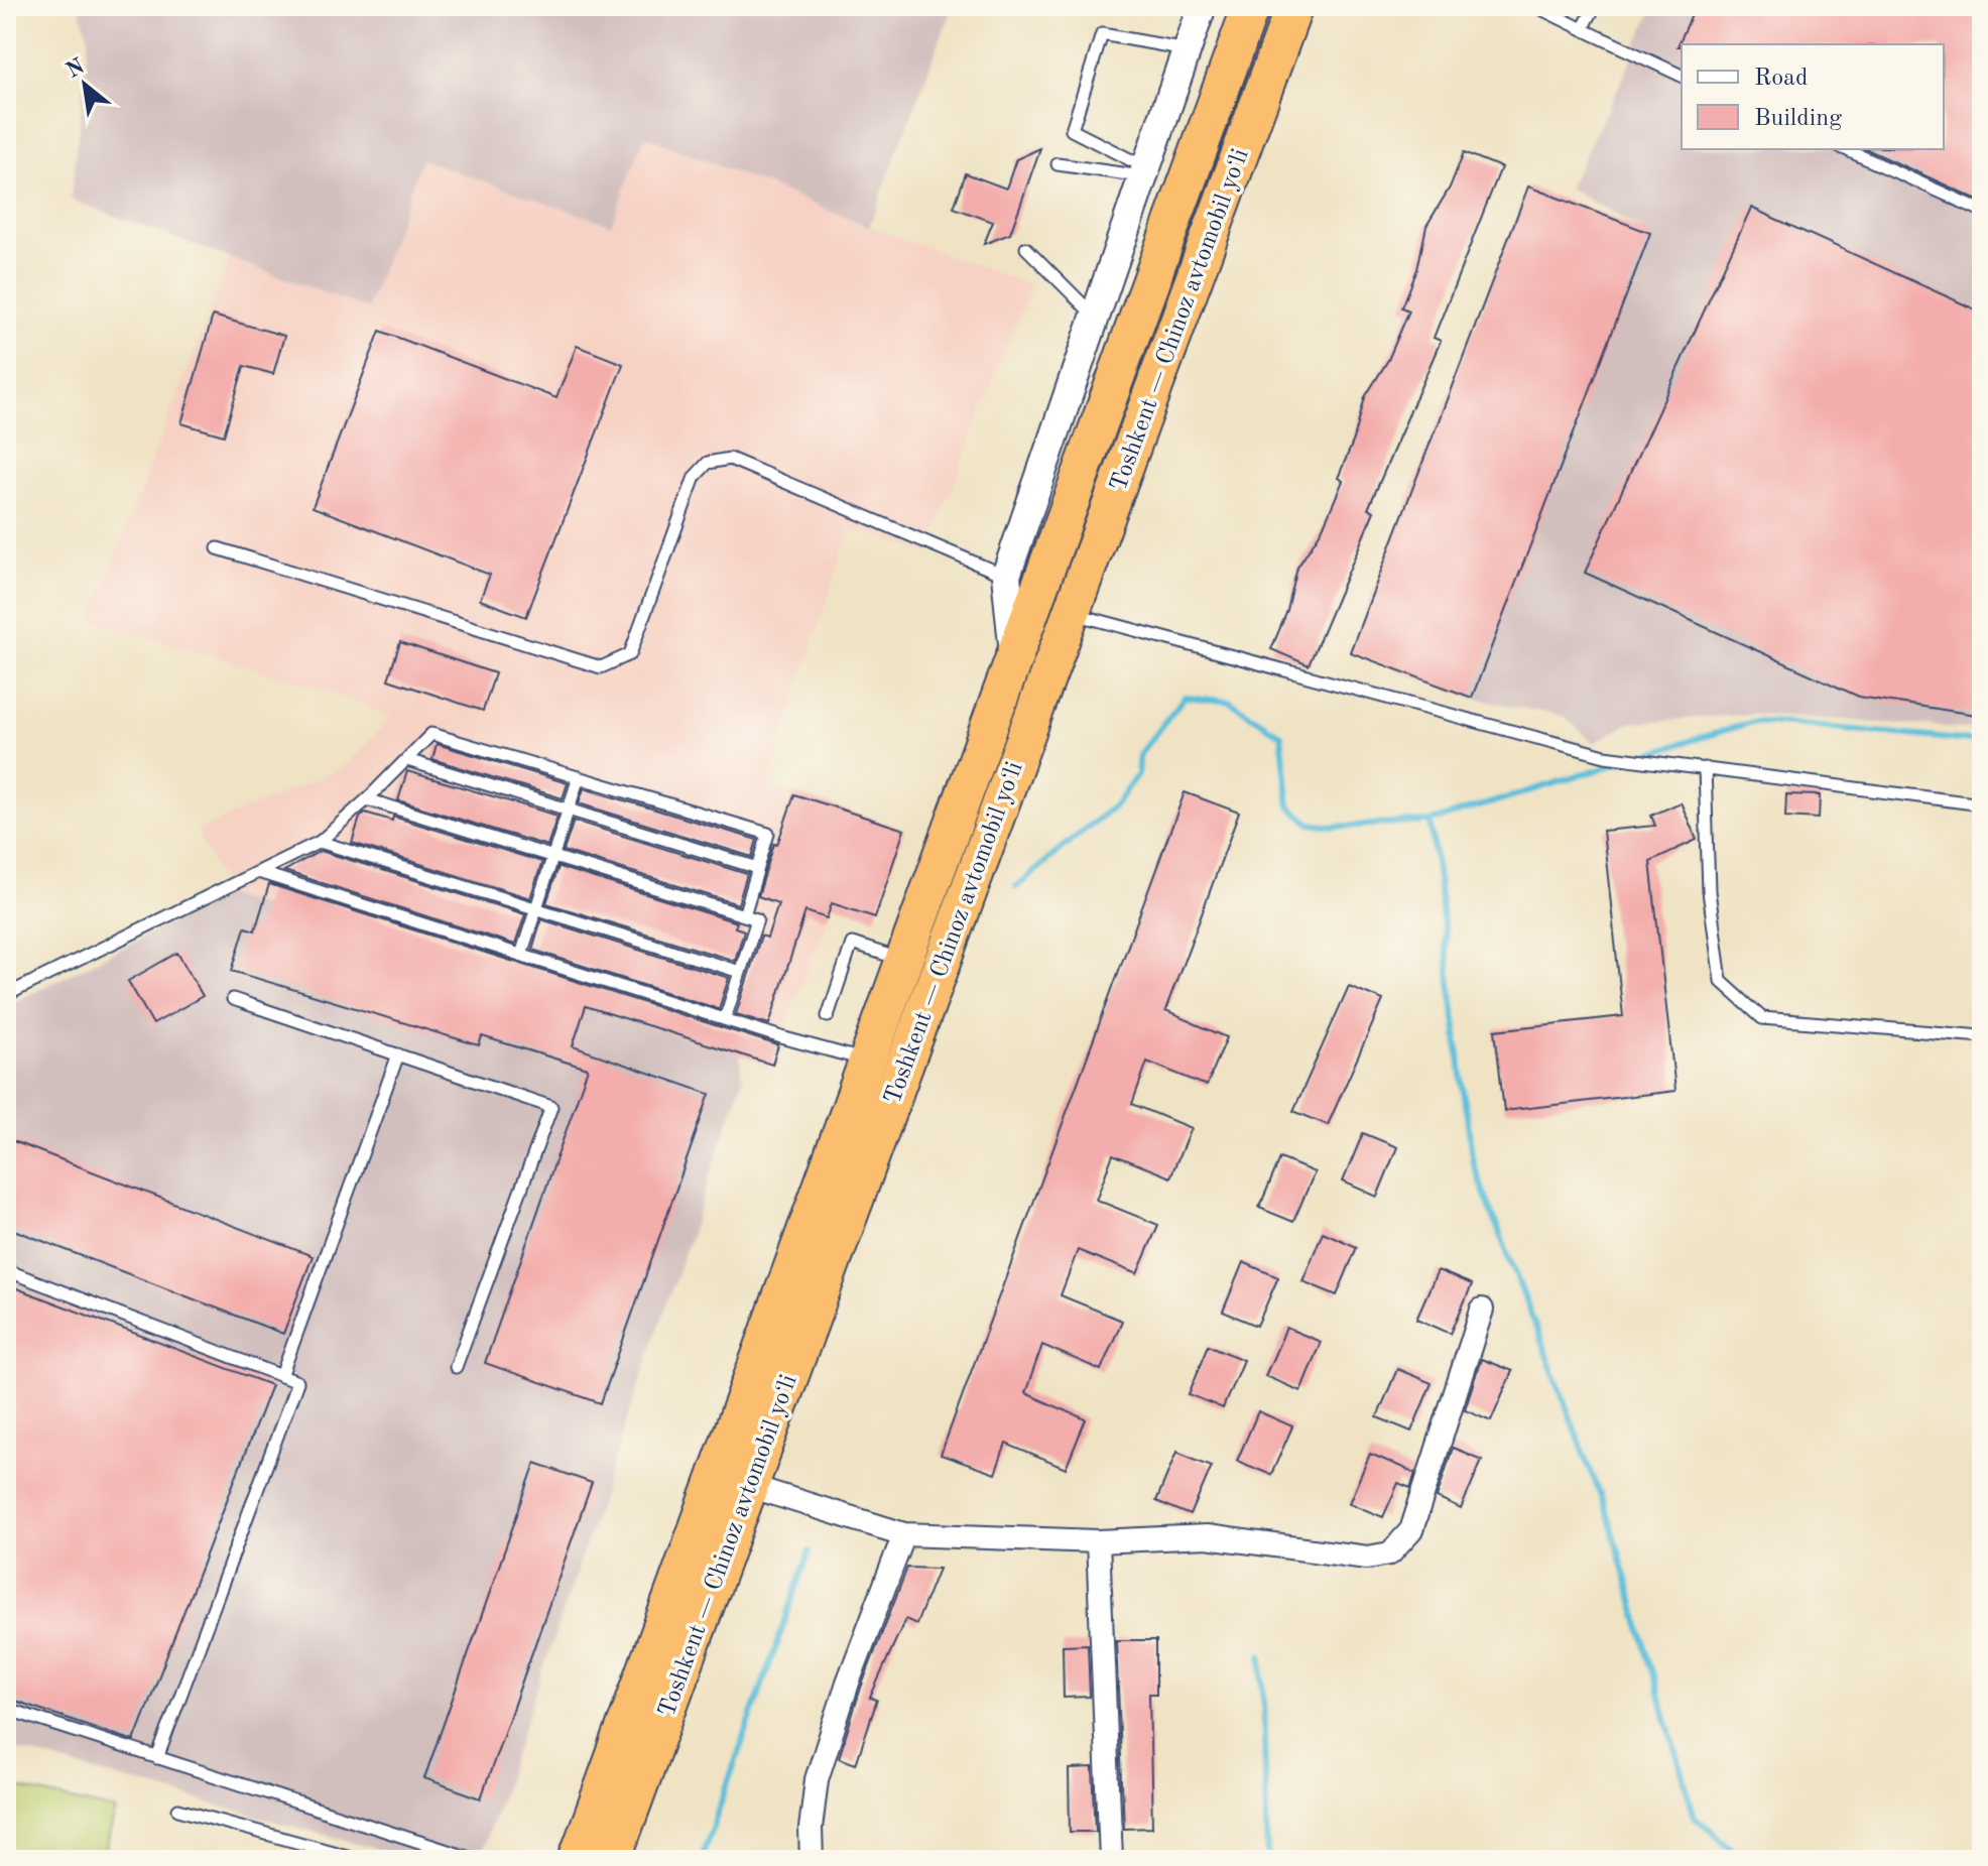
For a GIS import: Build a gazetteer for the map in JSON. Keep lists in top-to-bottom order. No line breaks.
{"streets":{"highway":["Toshkent — Chinoz avtomobil yoʻli"]},"legend":["Road","Building"],"north":"top left"}
